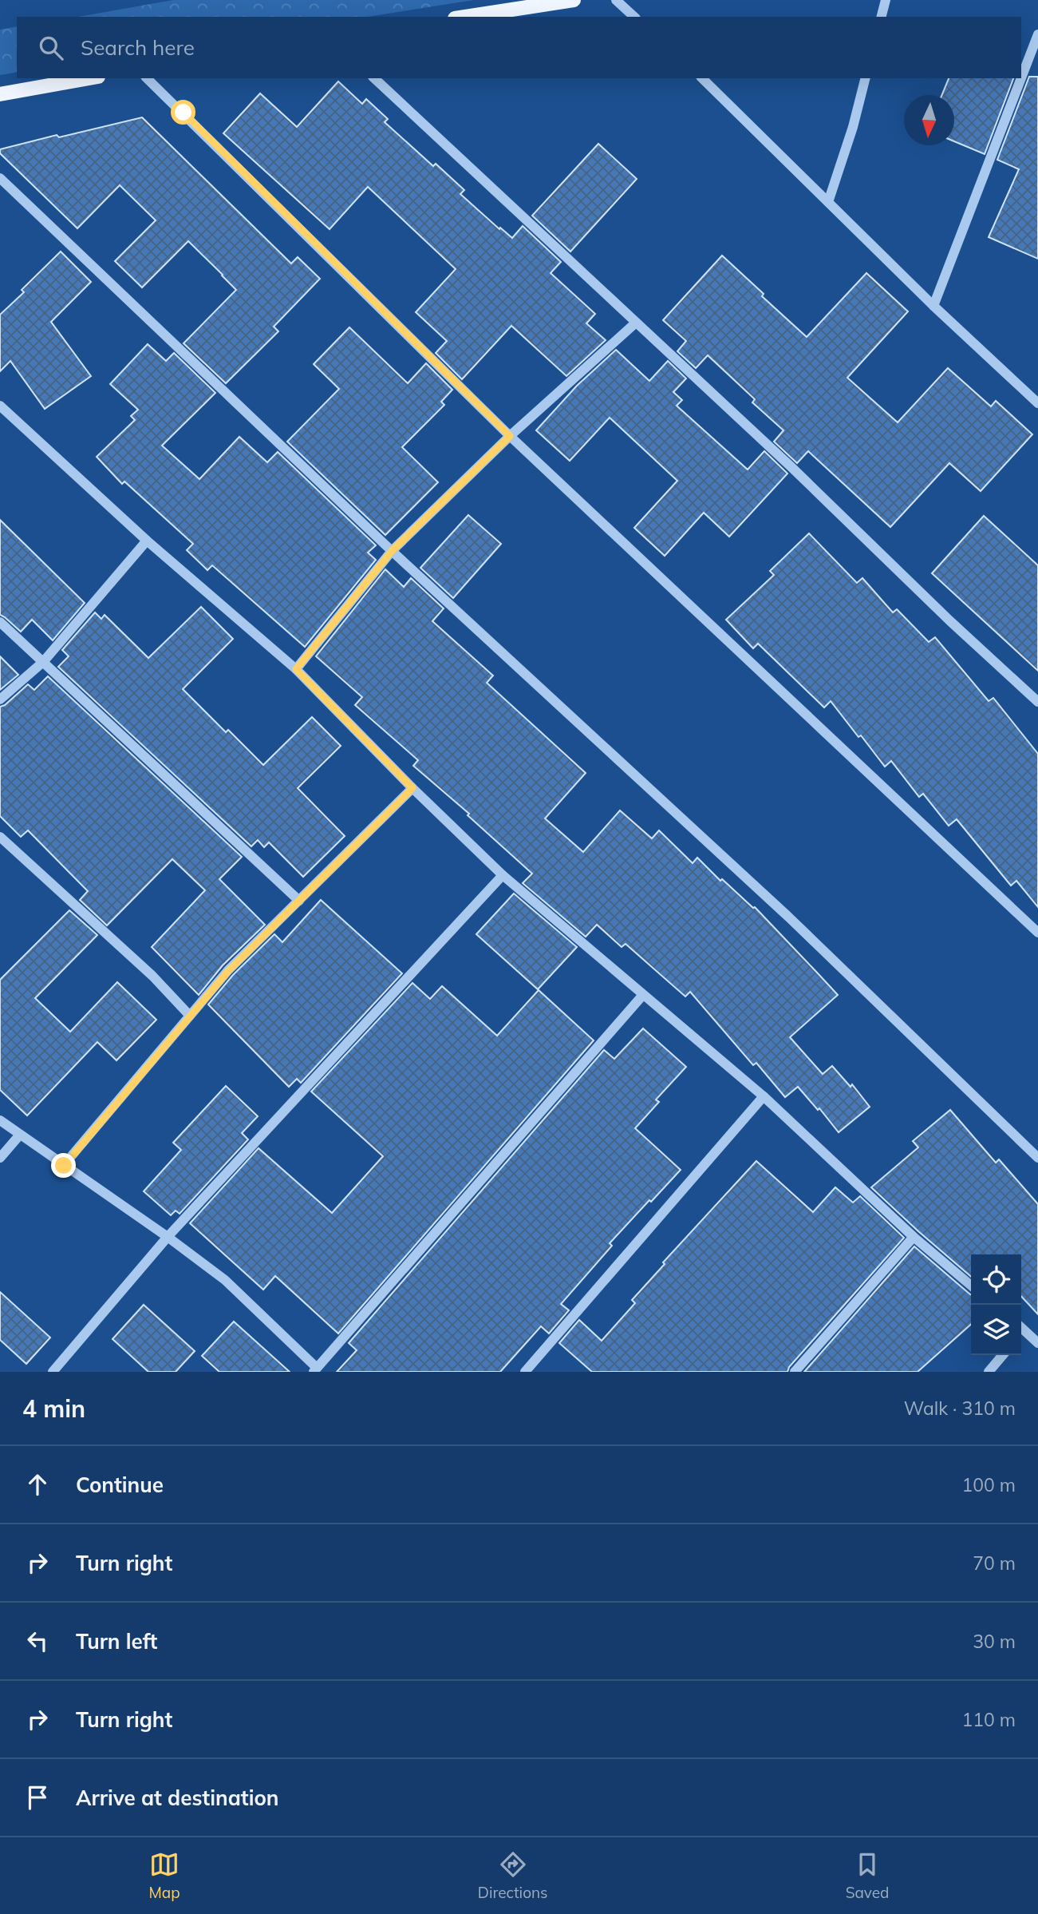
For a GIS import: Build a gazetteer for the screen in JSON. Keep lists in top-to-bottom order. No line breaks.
{"north":"bottom","page":{"search":"Search here","heading":["4 min","Walk · 310 m"],"list":[["Continue","100 m"],["Turn right","70 m"],["Turn left","30 m"],["Turn right","110 m"],"Arrive at destination"],"nav":["Map","Directions","Saved"]}}
